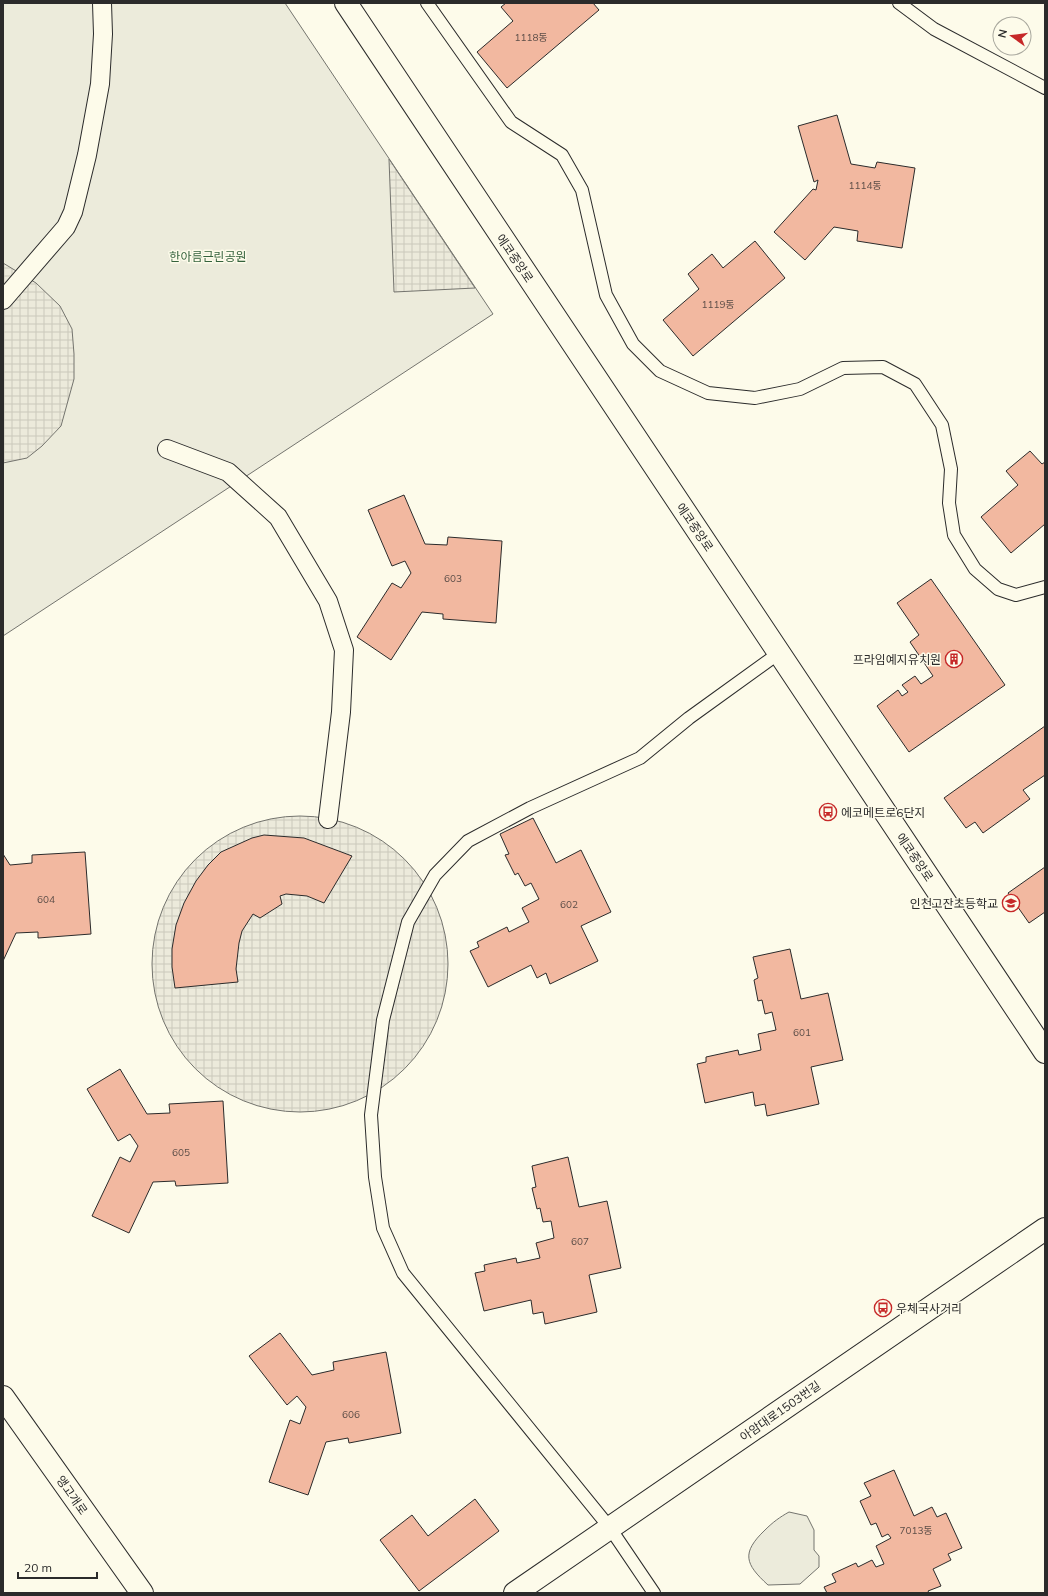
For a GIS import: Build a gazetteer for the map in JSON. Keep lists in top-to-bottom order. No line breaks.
{"streets":{"street":["에코중앙로","아암대로1503번길","앵고개로"]},"parks":["한아름근린공원"],"places":{"building":["프라임예지유치원"],"bus stop":["에코메트로6단지","우체국사거리"],"school or university":["인천고잔초등학교"]},"house_numbers":["1118동","1114동","1119동","603","604","602","601","605","607","606","7013동"],"scale_bar":"20 m","north":"left"}
